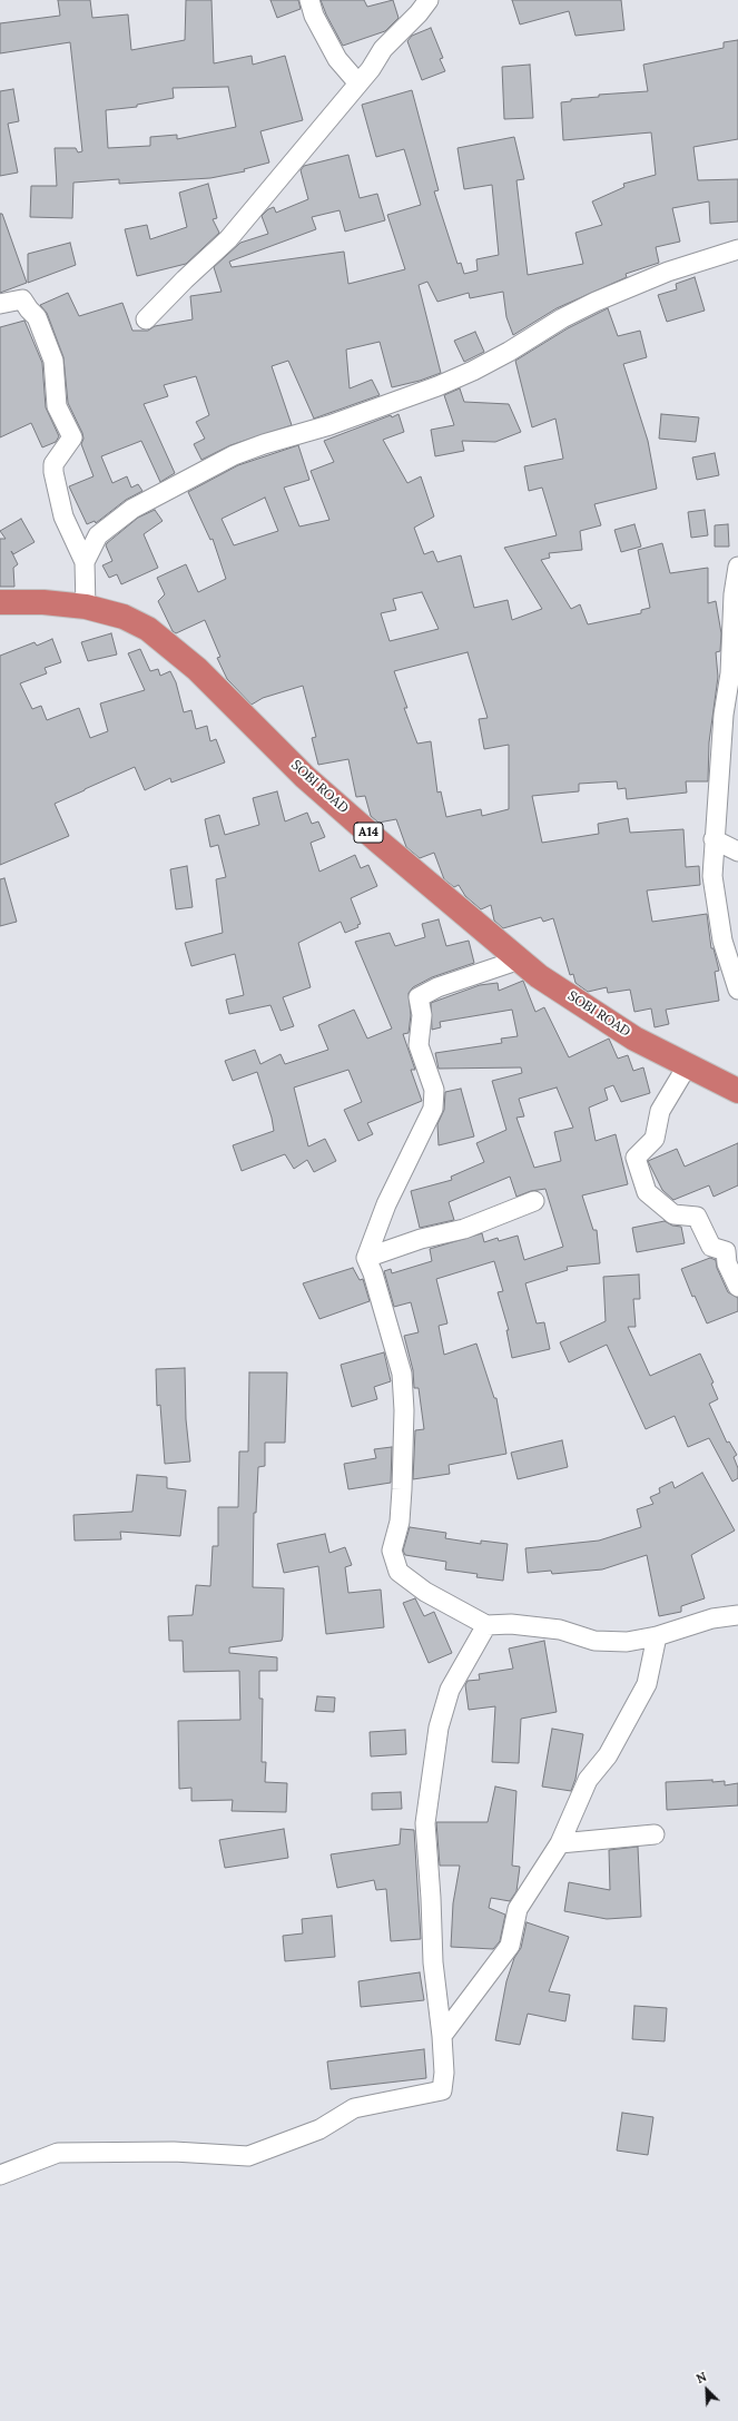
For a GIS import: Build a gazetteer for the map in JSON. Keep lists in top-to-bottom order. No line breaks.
{"streets":{"highway":["SOBI ROAD","A14"]},"north":"top left"}
